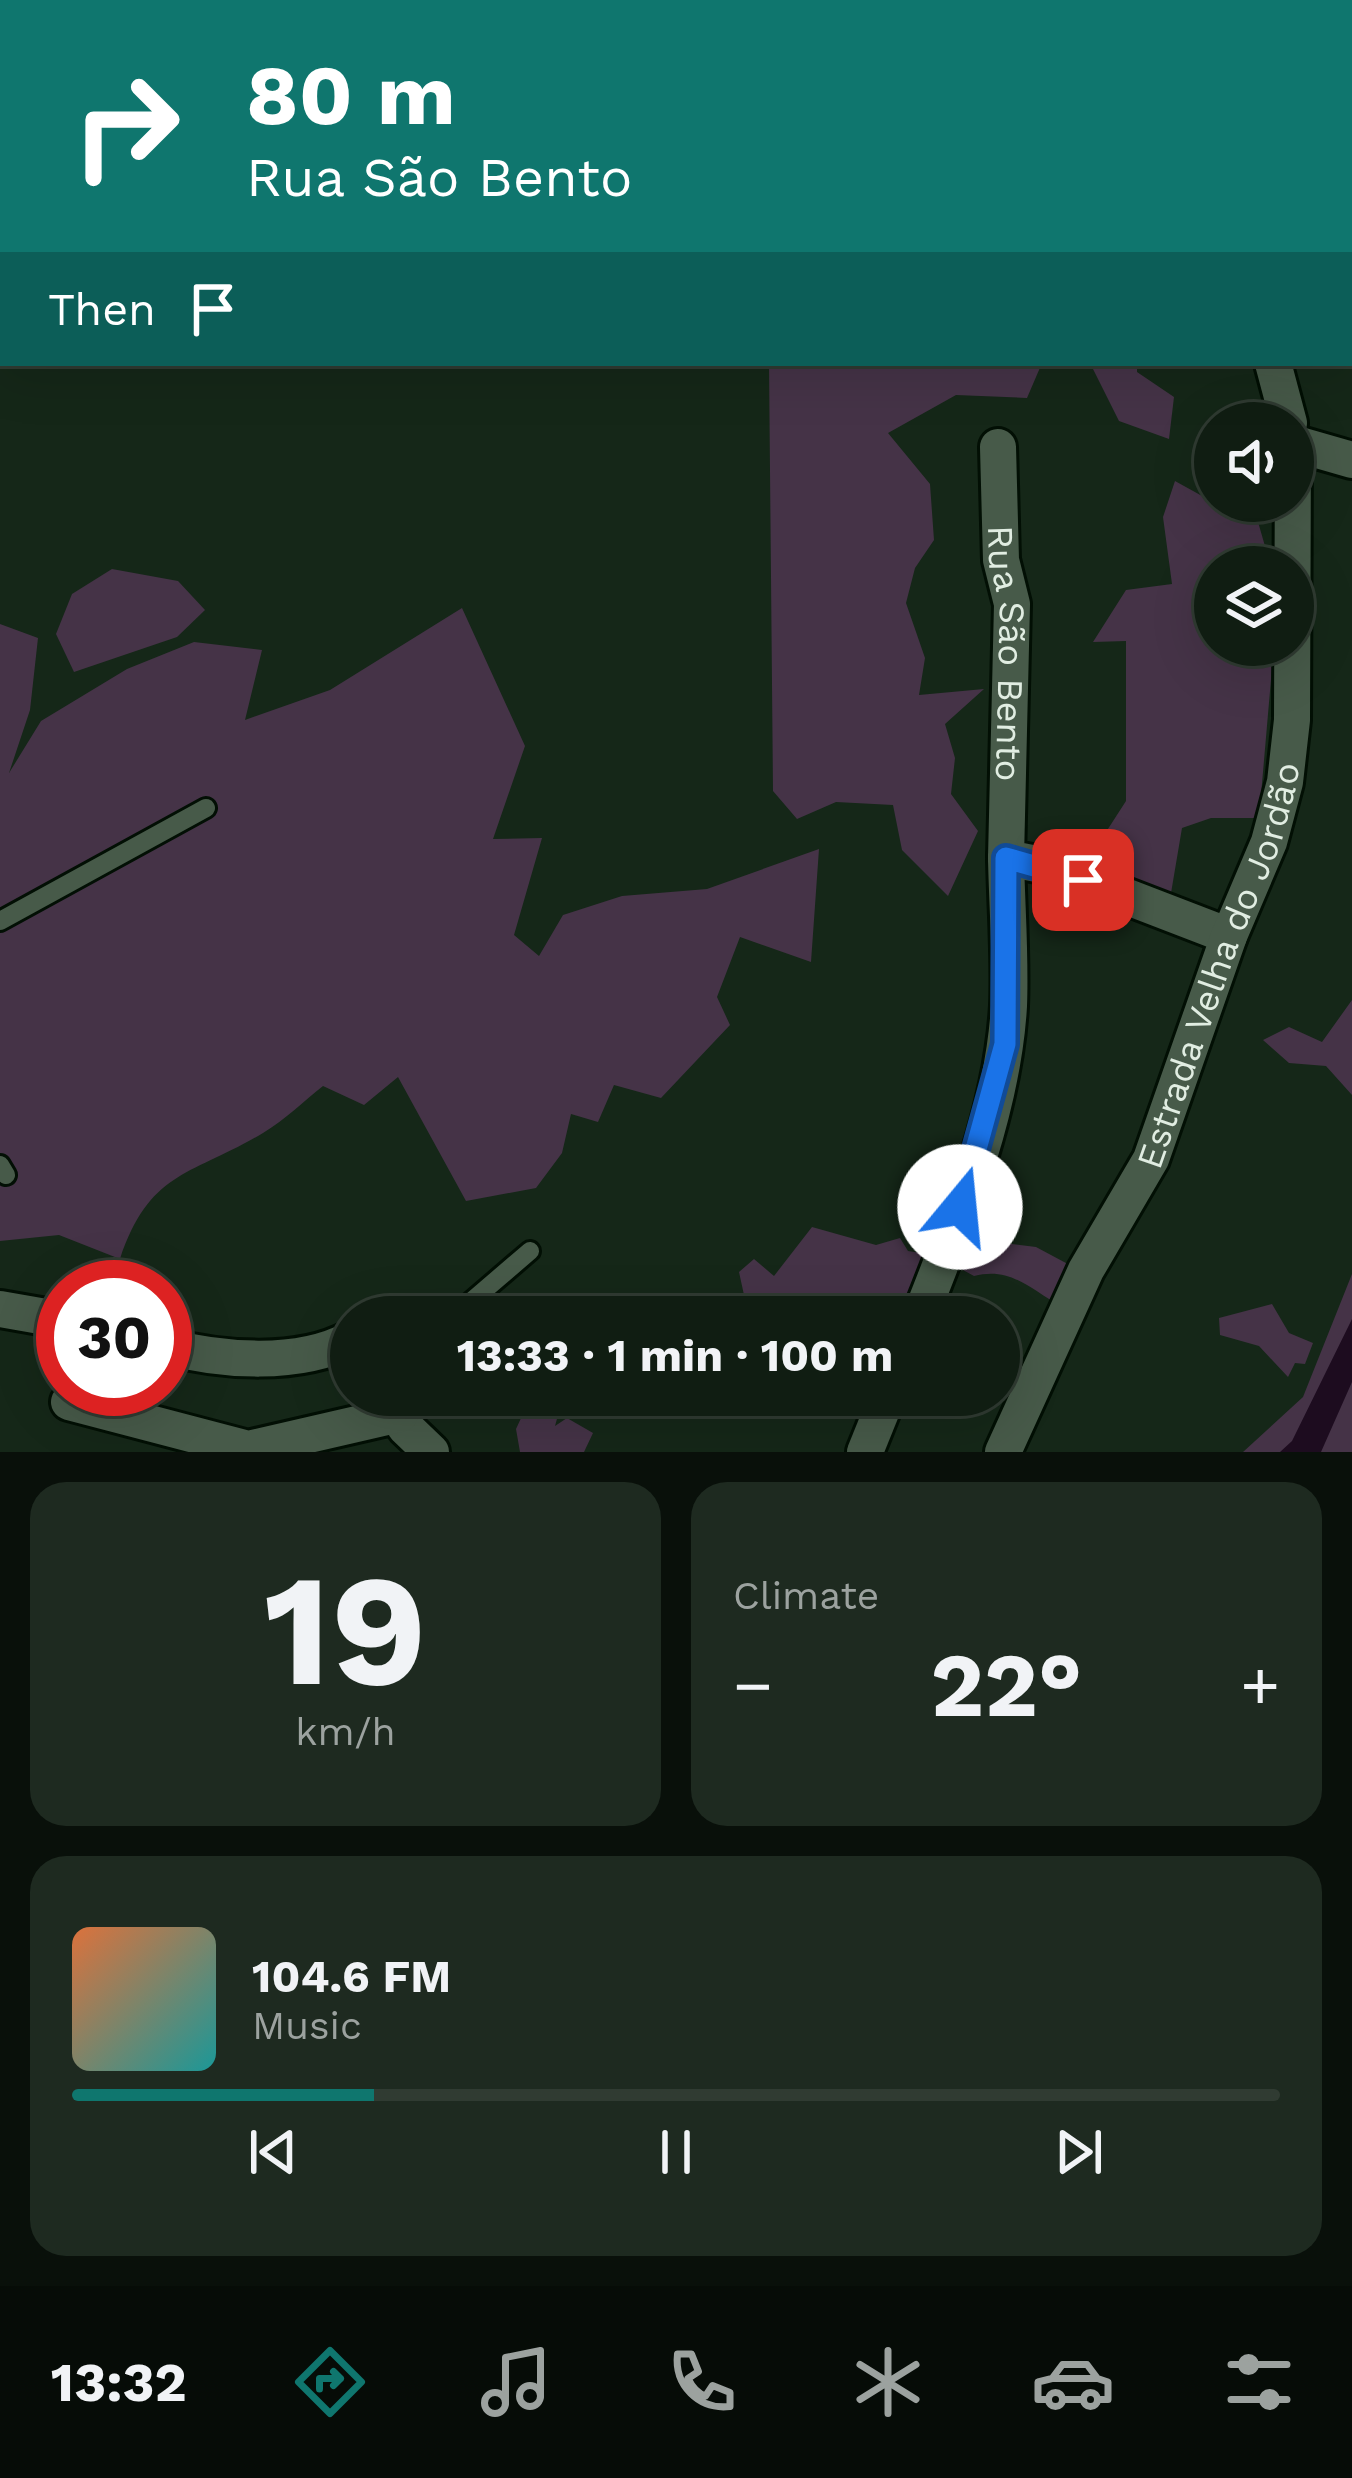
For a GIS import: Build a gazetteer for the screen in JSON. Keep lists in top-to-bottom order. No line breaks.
{"streets":{"street":["Rua São Bento","Estrada Velha do Jordão"]},"page":{"turn":["80 m","Rua São Bento"],"then":"Then","limit":"30","trip":"13:33 · 1 min · 100 m","tile":[["19","km/h"],"Climate"],"heat":["−","22°","+"],"song":["104.6 FM","Music"],"tabs":"13:32"}}
